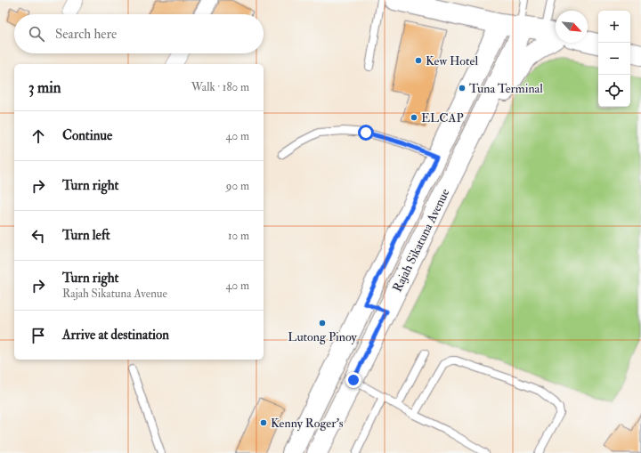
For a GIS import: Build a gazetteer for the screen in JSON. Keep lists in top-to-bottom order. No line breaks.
{"streets":{"main road":["Rajah Sikatuna Avenue"]},"places":["Kew Hotel","Tuna Terminal","ELCAP","Lutong Pinoy","Kenny Roger's"],"north":"bottom right","page":{"map_buttons":["+","−"],"search":"Search here","heading":["3 min","Walk · 180 m"],"list":[["Continue","40 m"],["Turn right","90 m"],["Turn left","10 m"],["Turn right","Rajah Sikatuna Avenue","40 m"],"Arrive at destination"]}}
